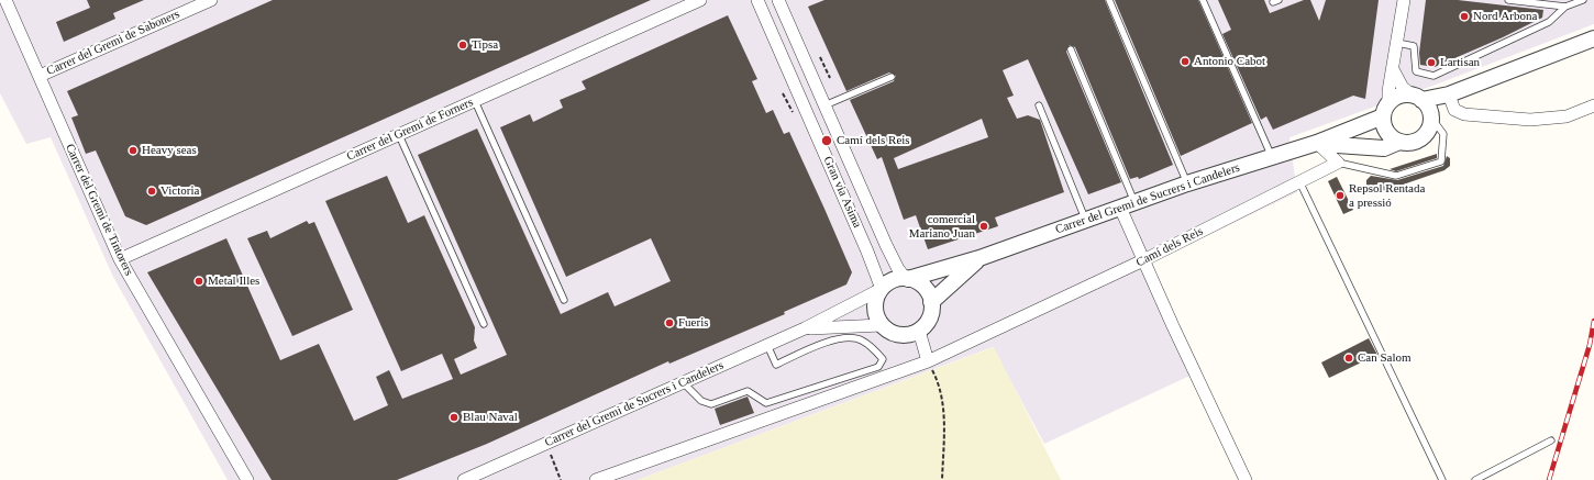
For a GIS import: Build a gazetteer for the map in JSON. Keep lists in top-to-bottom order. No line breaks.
{"streets":{"street":["Carrer del Gremi de Saboners","Carrer del Gremi de Forners","Gran via Asima","Carrer del Gremi de Sucrers i Candelers","Carrer del Gremi de Tintorers","Camí dels Reis"]},"crossings":[["Carrer del Gremi de Saboners","Carrer del Gremi de Tintorers"],["Carrer del Gremi de Forners","Carrer del Gremi de Tintorers"],["Gran via Asima","Carrer del Gremi de Sucrers i Candelers"]],"places":["Nord Arbona","Tipsa","Antonio Cabot","Lartisan","Camí dels Reis","Heavy seas","Victoria","Repsol Rentada a pressió","comercial Mariano Juan","Metal Illes","Fueris","Can Salom","Blau Naval"]}
